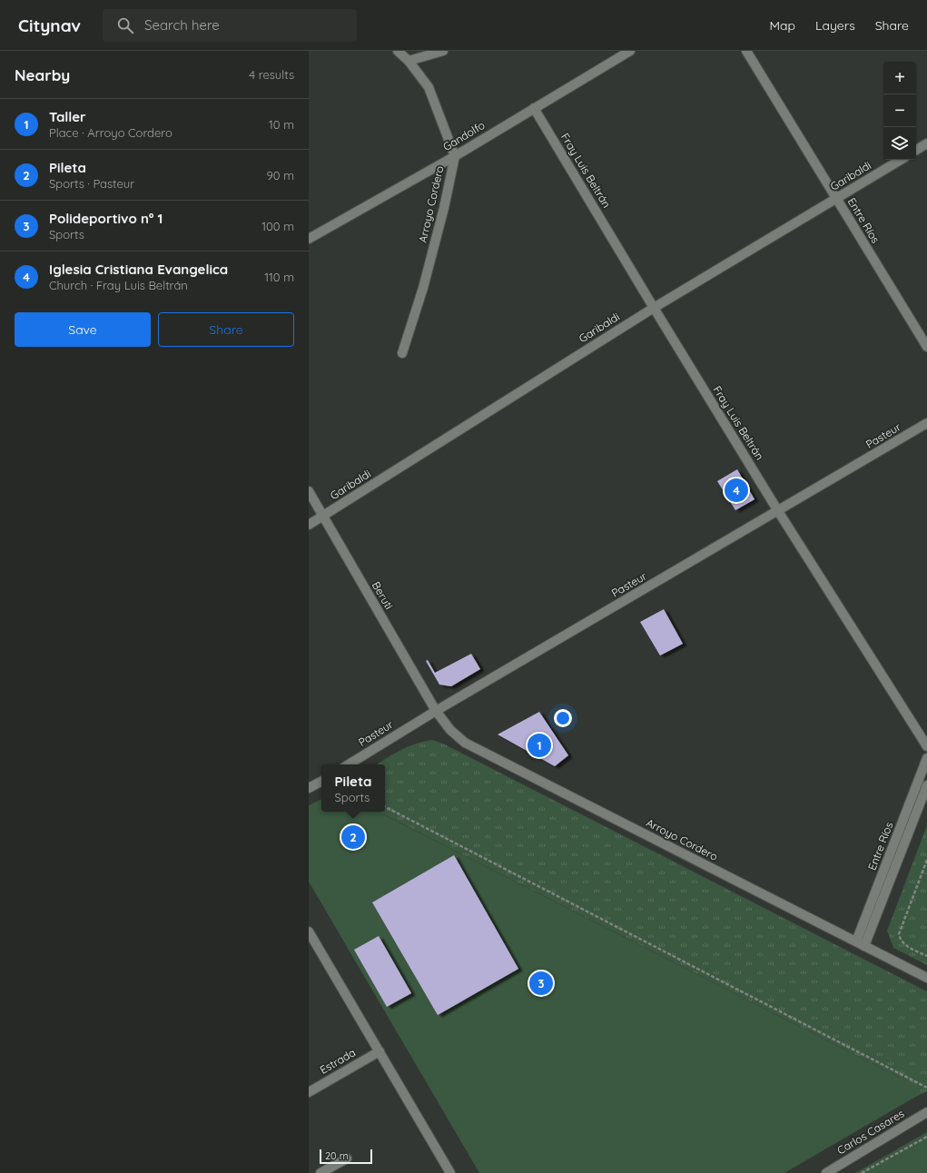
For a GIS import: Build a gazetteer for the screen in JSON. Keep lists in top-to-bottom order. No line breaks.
{"streets":{"street":["Gandolfo","Fray Luis Beltrán","Garibaldi","Arroyo Cordero","Entre Ríos","Pasteur","Beruti","Estrada","Carlos Casares"]},"crossings":[["Gandolfo","Fray Luis Beltrán"],["Gandolfo","Arroyo Cordero"],["Fray Luis Beltrán","Garibaldi"],["Fray Luis Beltrán","Pasteur"],["Garibaldi","Entre Ríos"],["Garibaldi","Beruti"],["Arroyo Cordero","Entre Ríos"],["Arroyo Cordero","Pasteur"],["Arroyo Cordero","Beruti"],["Pasteur","Beruti"]],"scale_bar":"20 m","page":{"header":"Citynav","search":"Search here","nav":["Map","Layers","Share"],"heading":["Nearby","4 results"],"map_buttons":["+","−"],"list":[{"mark":"1","name":"Taller","note":"Place · Arroyo Cordero","value":"10 m"},{"mark":"2","name":"Pileta","note":"Sports · Pasteur","value":"90 m"},{"mark":"3","name":"Polideportivo nº 1","note":"Sports","value":"100 m"},{"mark":"4","name":"Iglesia Cristiana Evangelica","note":"Church · Fray Luis Beltrán","value":"110 m"}],"buttons":["Save","Share"],"pins":["4","1","2","3"],"popup":["Pileta","Sports"],"scale":"20 m"}}
